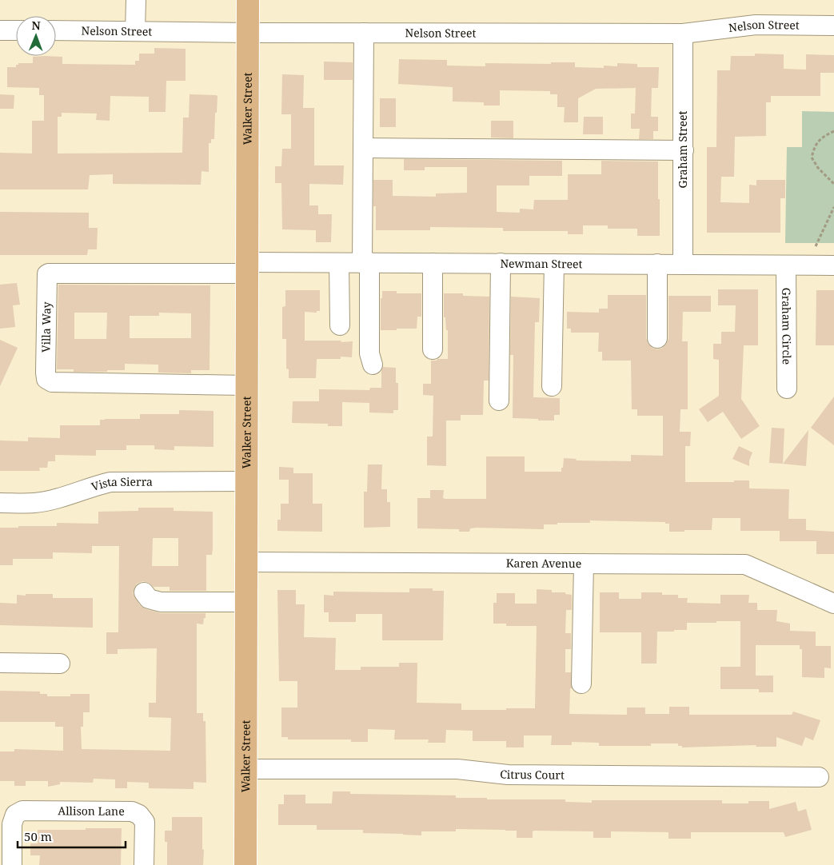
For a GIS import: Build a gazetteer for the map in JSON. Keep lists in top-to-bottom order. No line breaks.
{"streets":{"main road":["Walker Street"],"street":["Nelson Street","Graham Street","Newman Street","Villa Way","Graham Circle","Vista Sierra","Karen Avenue","Citrus Court","Allison Lane"]},"crossings":[["Nelson Street","Walker Street"],["Nelson Street","Graham Street"],["Walker Street","Newman Street"],["Walker Street","Villa Way"],["Walker Street","Vista Sierra"],["Walker Street","Karen Avenue"],["Walker Street","Citrus Court"],["Graham Street","Newman Street"],["Newman Street","Villa Way"],["Newman Street","Graham Circle"]],"scale_bar":"50 m","north":"top"}
